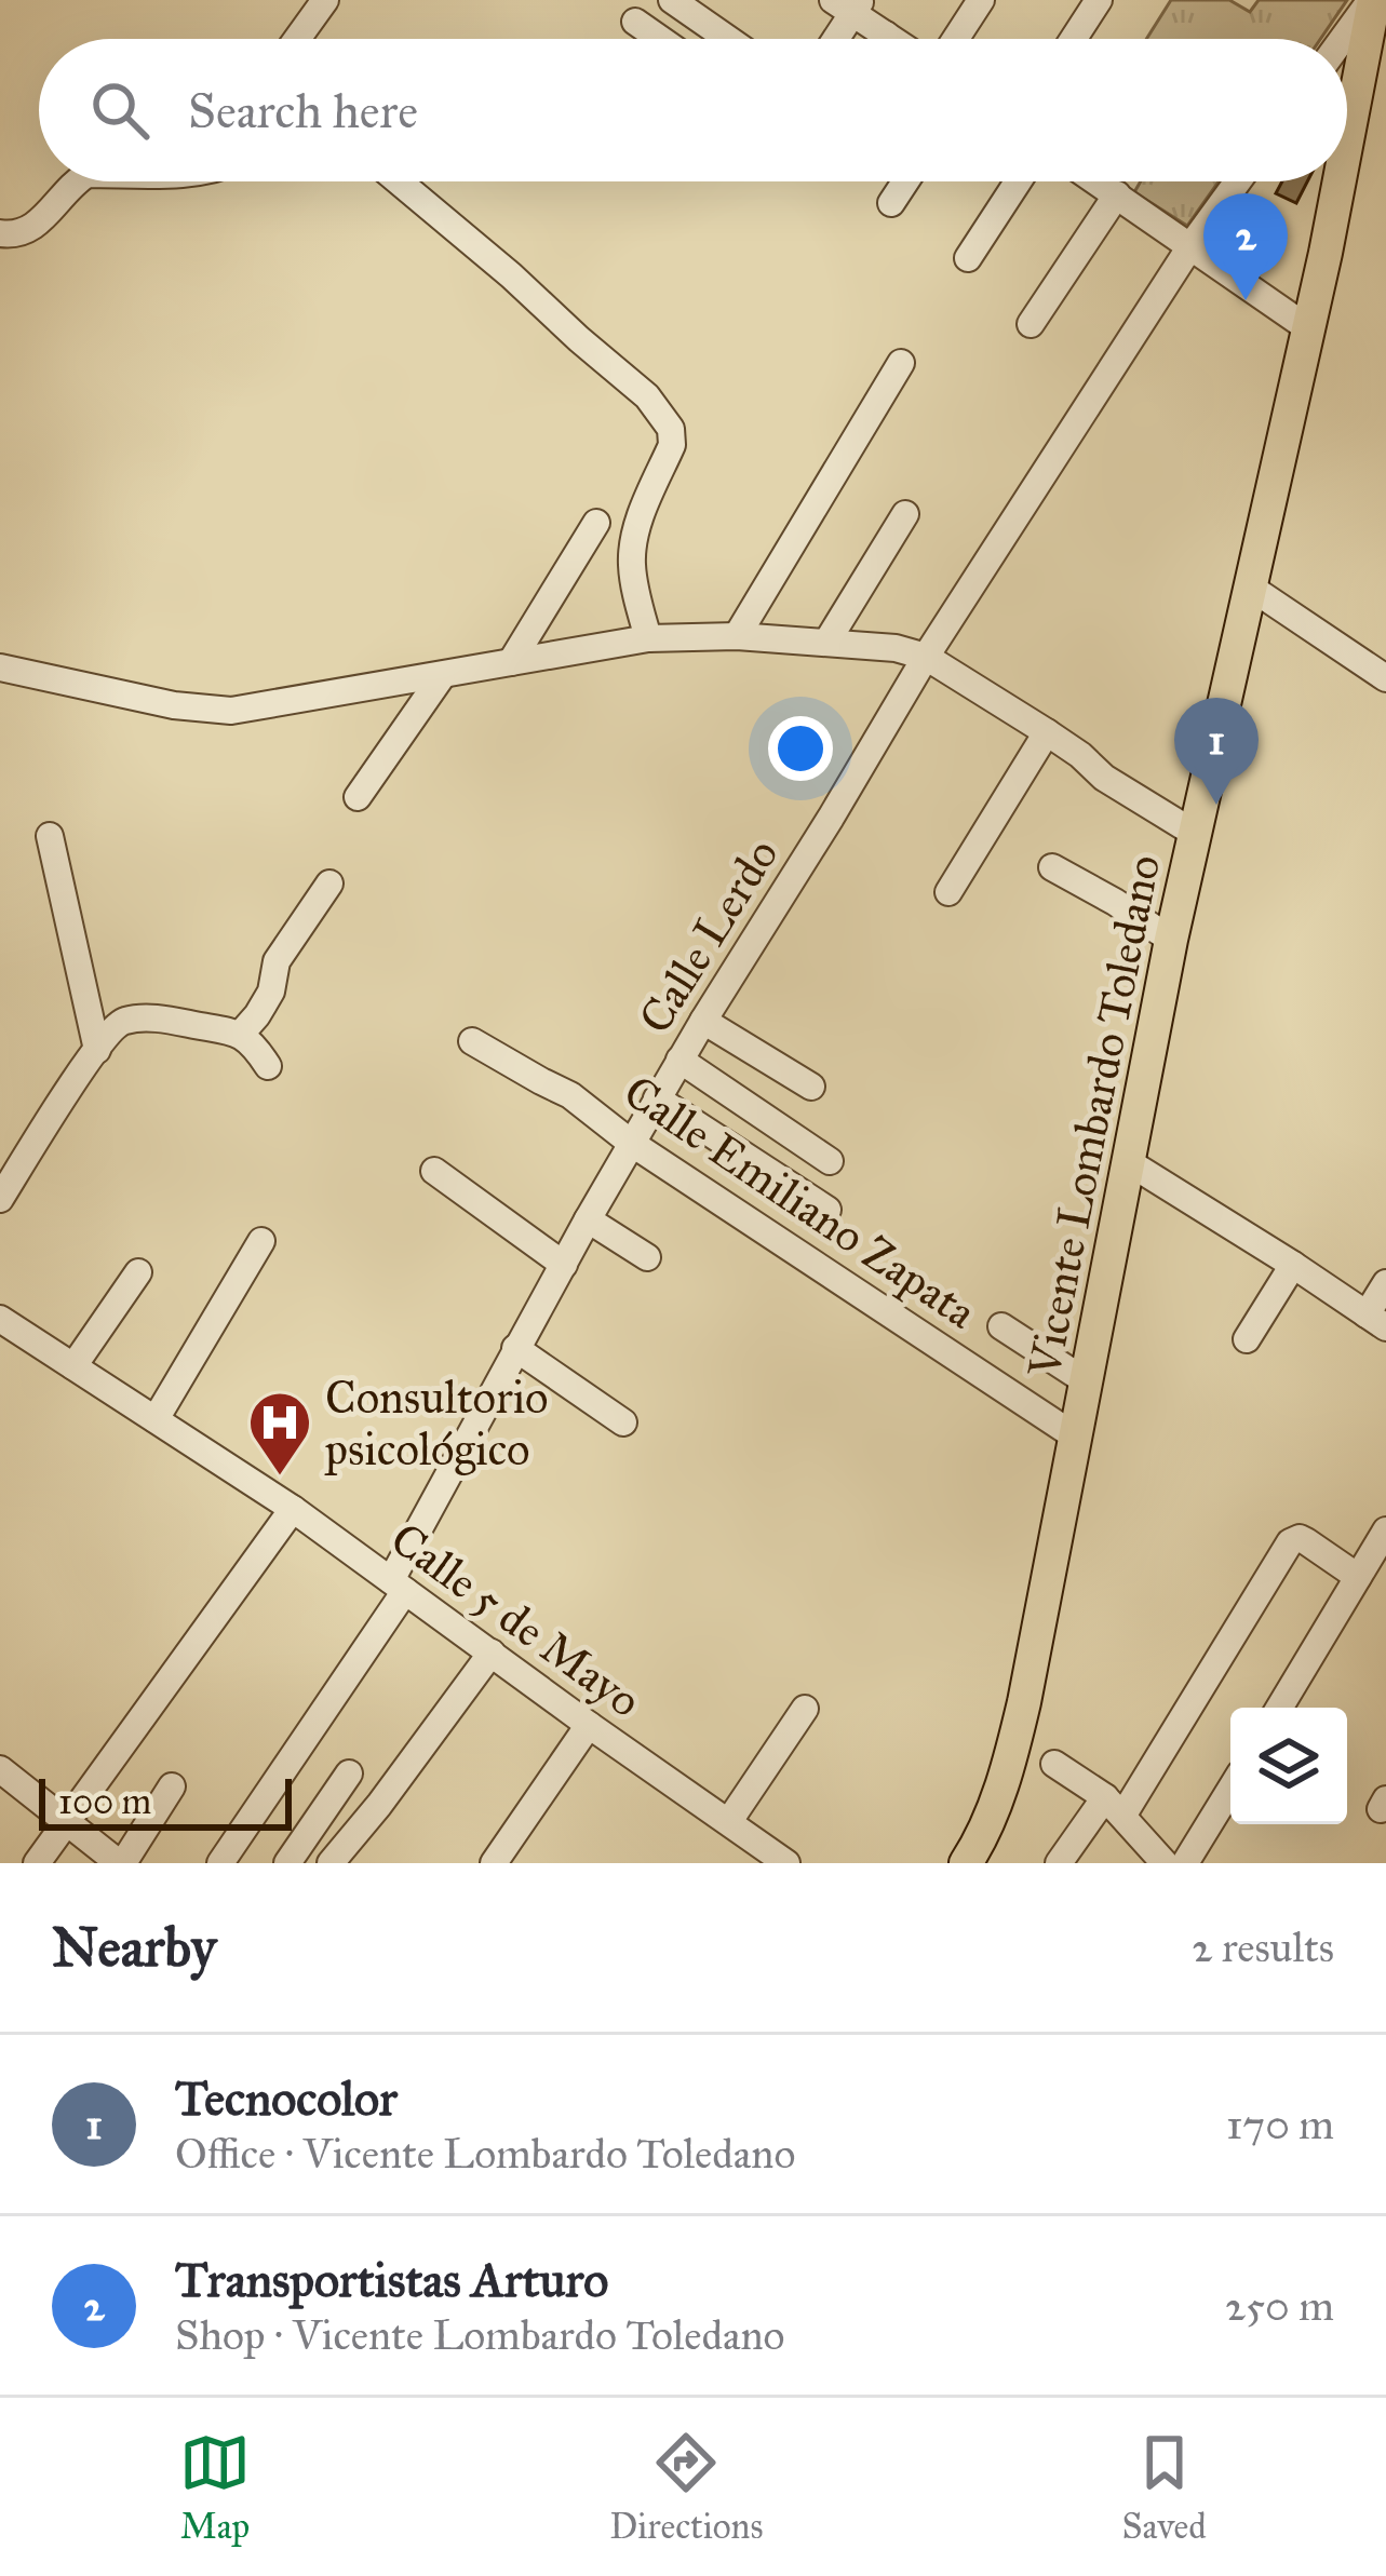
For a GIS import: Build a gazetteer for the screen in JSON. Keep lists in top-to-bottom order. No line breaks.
{"streets":{"main road":["Vicente Lombardo Toledano"],"street":["Calle Lerdo","Calle Emiliano Zapata","Calle 5 de Mayo"]},"crossings":[["Calle Lerdo","Calle Emiliano Zapata"],["Calle Lerdo","Calle 5 de Mayo"],["Vicente Lombardo Toledano","Calle Emiliano Zapata"]],"places":{"hospital":["Consultorio psicológico"]},"scale_bar":"100 m","page":{"search":"Search here","pins":["2","1"],"scale":"100 m","heading":["Nearby","2 results"],"list":[{"mark":"1","name":"Tecnocolor","note":"Office · Vicente Lombardo Toledano","value":"170 m"},{"mark":"2","name":"Transportistas Arturo","note":"Shop · Vicente Lombardo Toledano","value":"250 m"}],"nav":["Map","Directions","Saved"]}}
